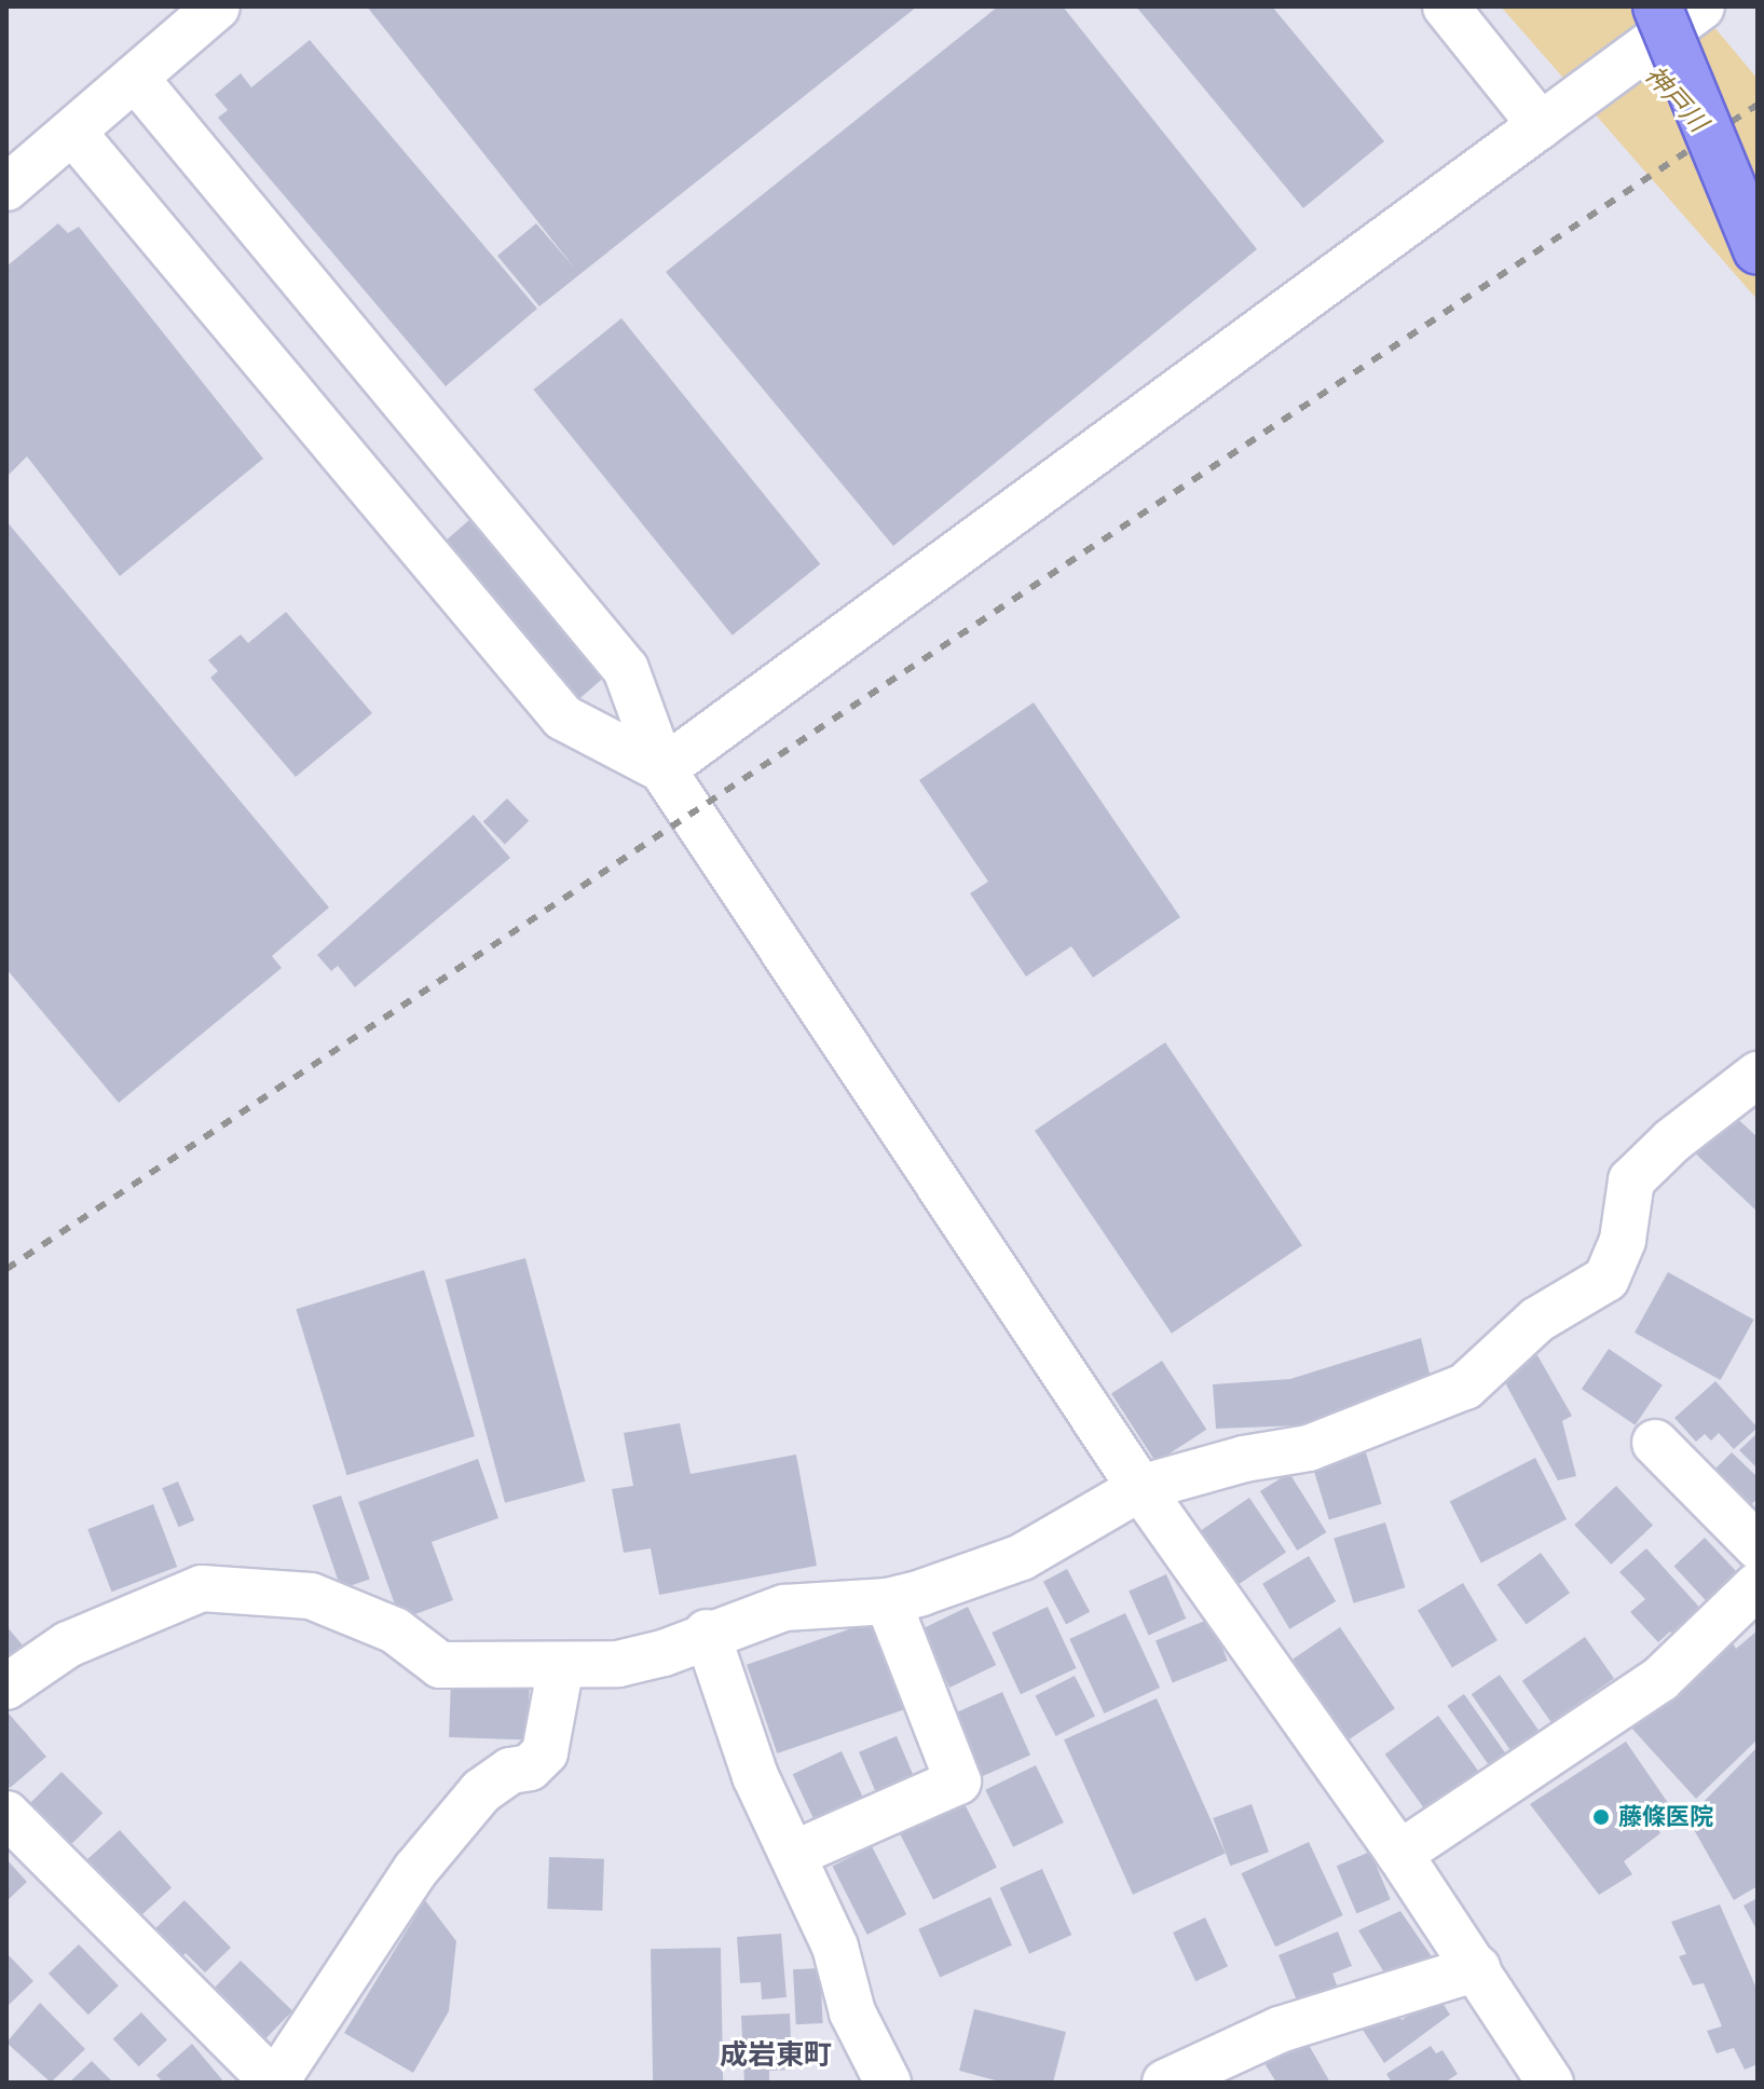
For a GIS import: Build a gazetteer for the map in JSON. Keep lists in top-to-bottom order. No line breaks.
{"districts":["成岩東町"],"water":["神戸川"],"places":["藤條医院"]}
